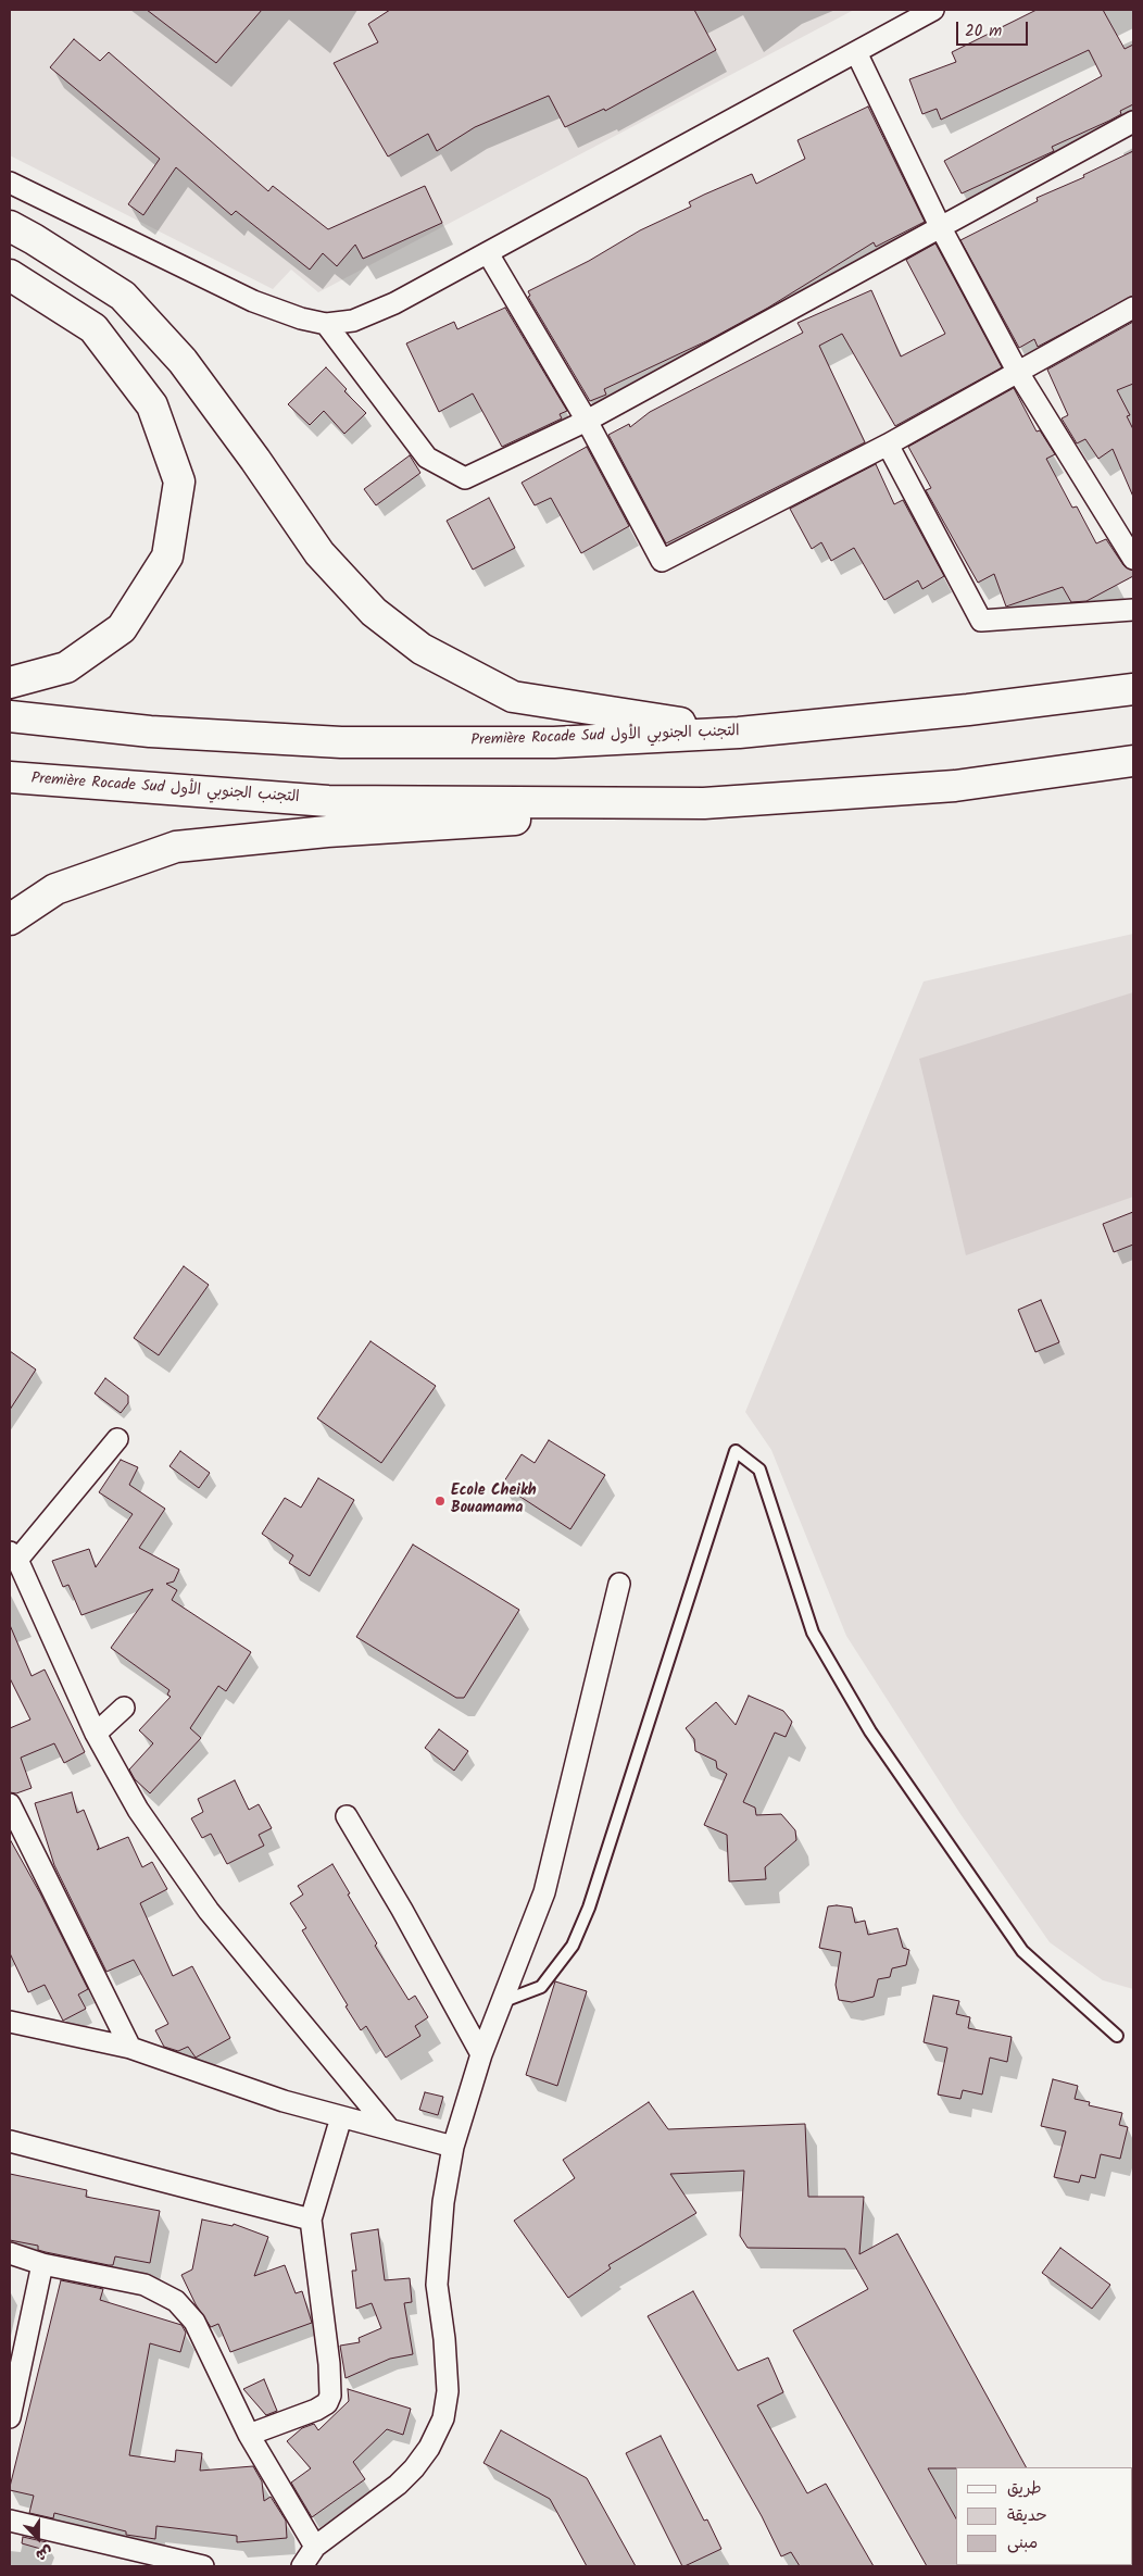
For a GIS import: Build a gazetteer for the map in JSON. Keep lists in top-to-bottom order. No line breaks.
{"streets":{"highway":["Première Rocade Sud التجنب الجنوبي الأول"]},"places":["Ecole Cheikh Bouamama"],"legend":["طريق","حديقة","مبنى"],"scale_bar":"20 m","north":"bottom"}
